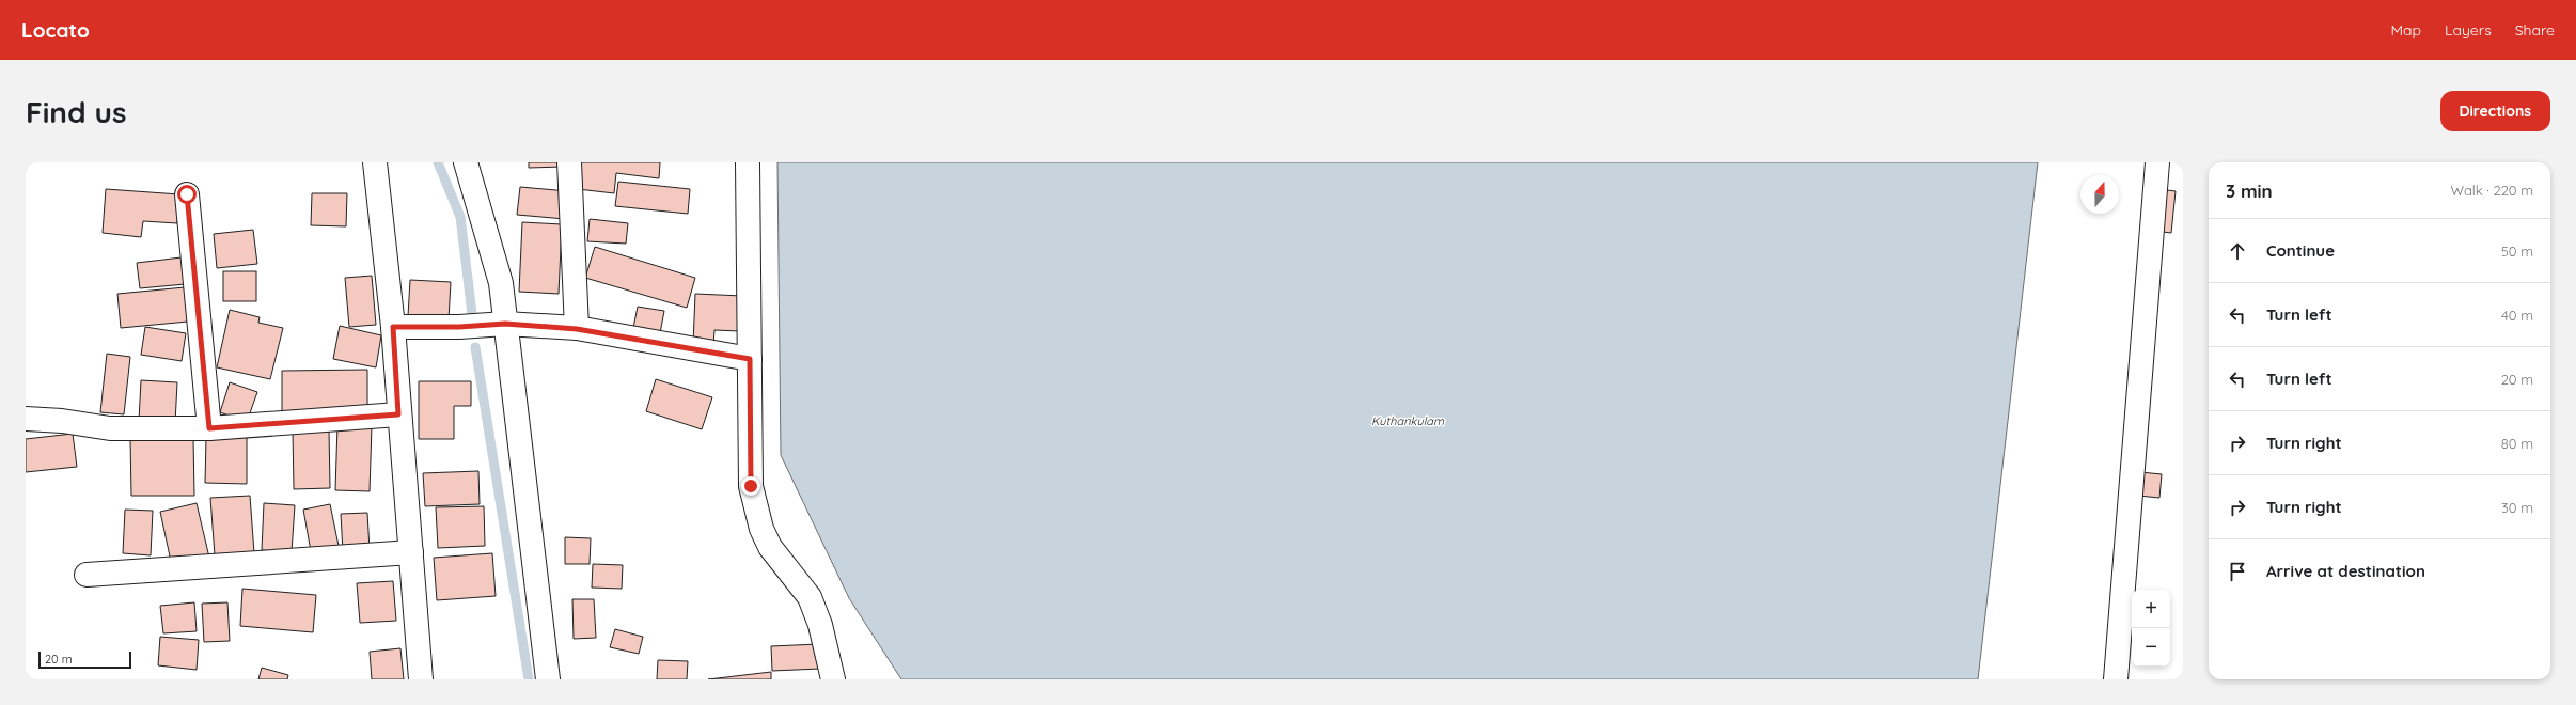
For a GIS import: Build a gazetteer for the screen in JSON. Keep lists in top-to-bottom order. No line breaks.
{"water":["Kuthankulam"],"scale_bar":"20 m","north":"top","page":{"header":"Locato","nav":["Map","Layers","Share"],"buttons":"Directions","title":"Find us","heading":["3 min","Walk · 220 m"],"list":[["Continue","50 m"],["Turn left","40 m"],["Turn left","20 m"],["Turn right","80 m"],["Turn right","30 m"],"Arrive at destination"],"map_buttons":["+","−"],"scale":"20 m"}}
